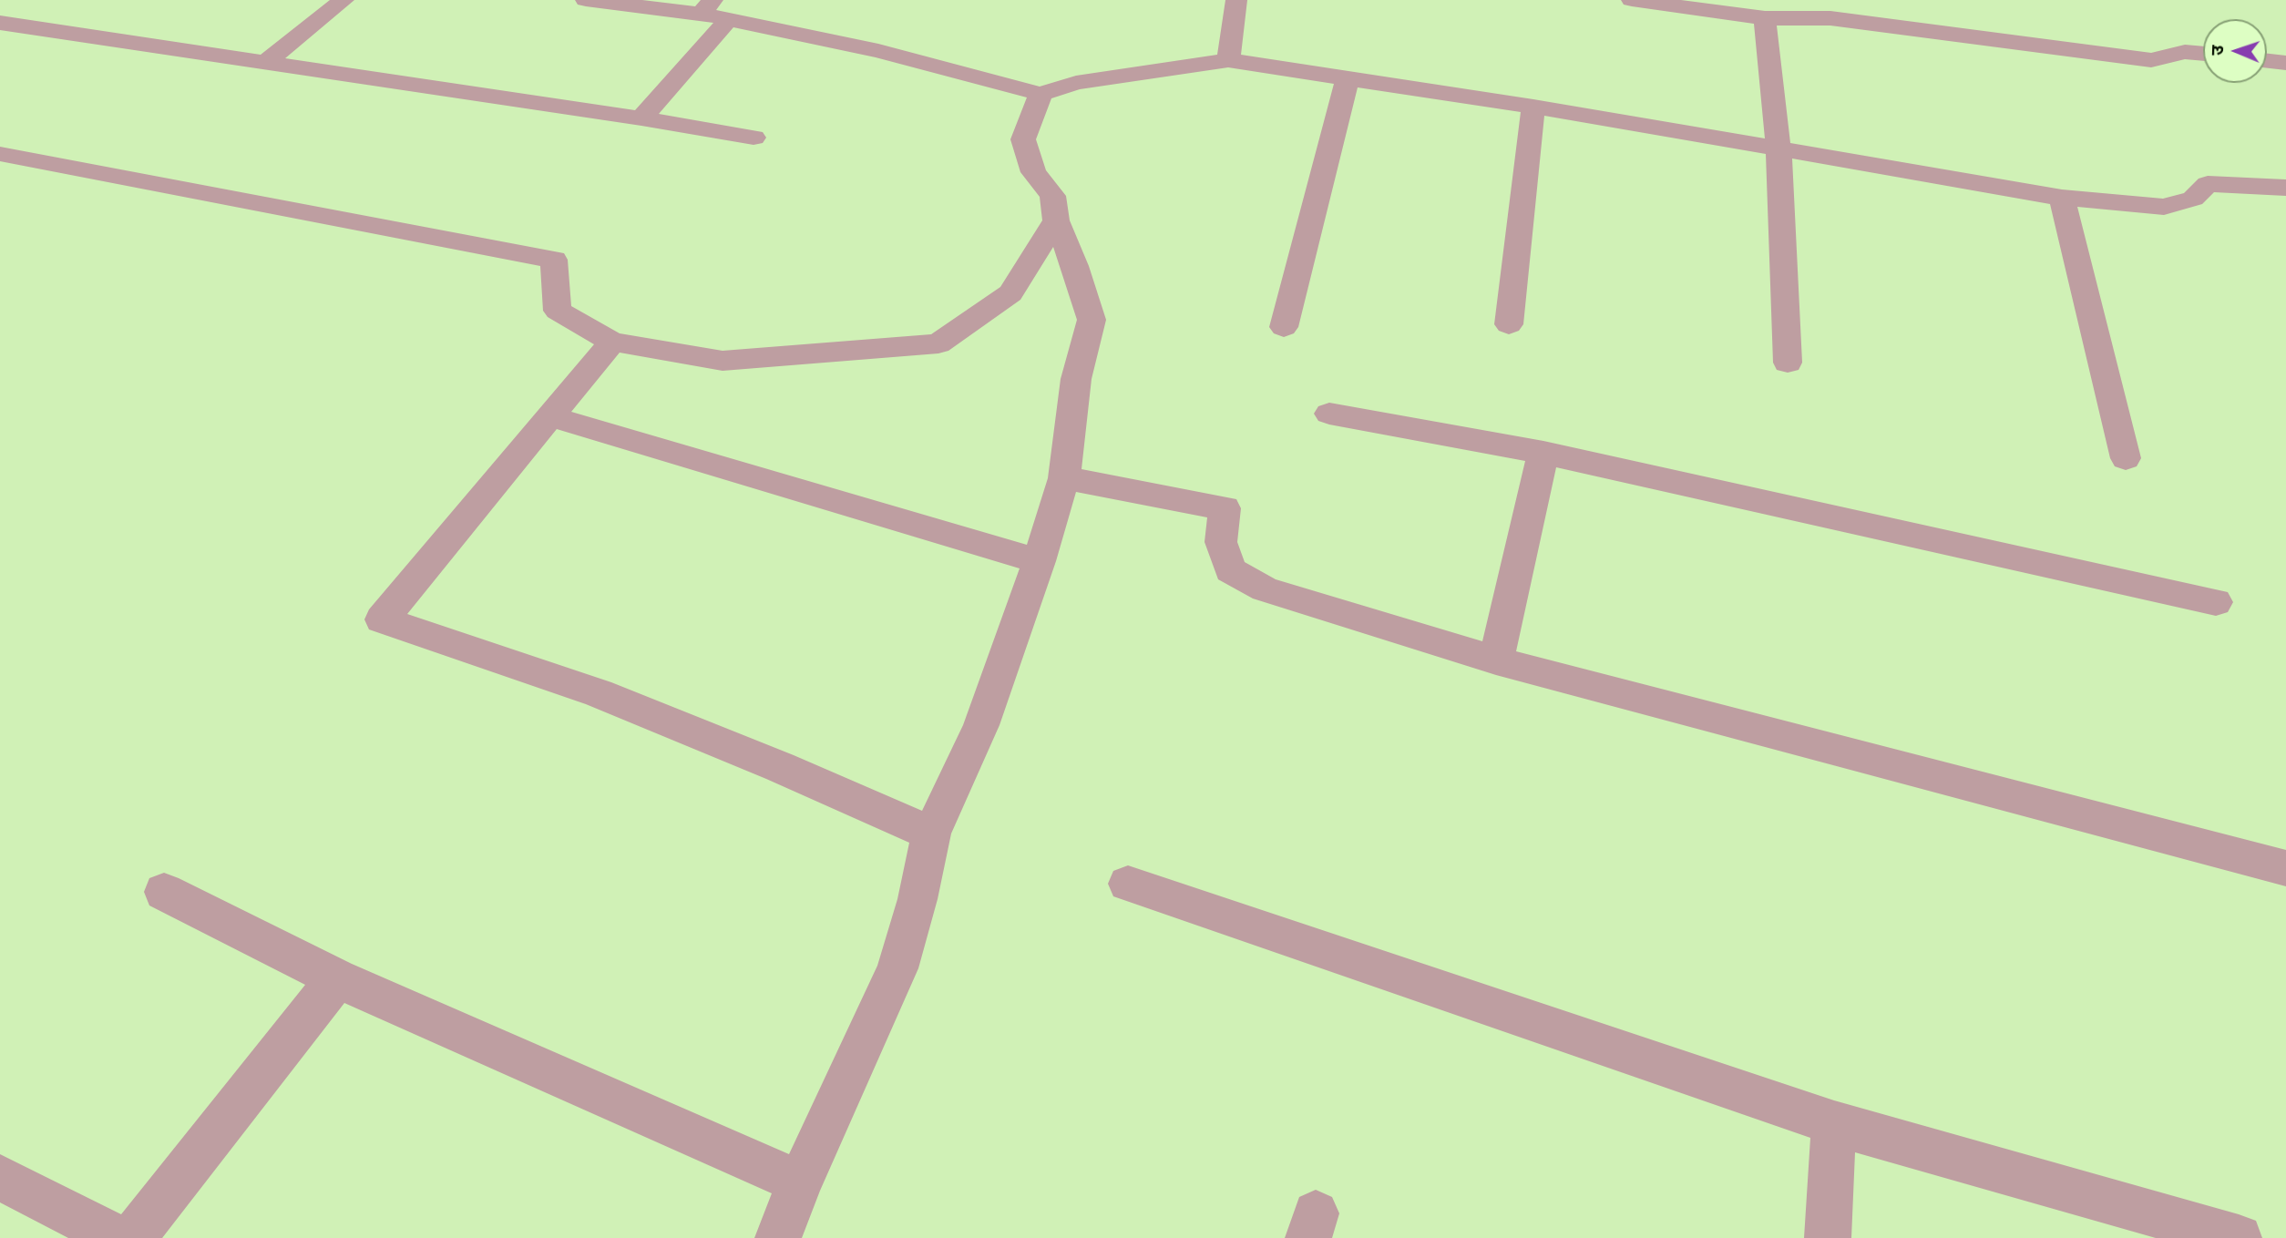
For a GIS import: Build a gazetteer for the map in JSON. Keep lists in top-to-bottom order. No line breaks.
{"north":"left"}
